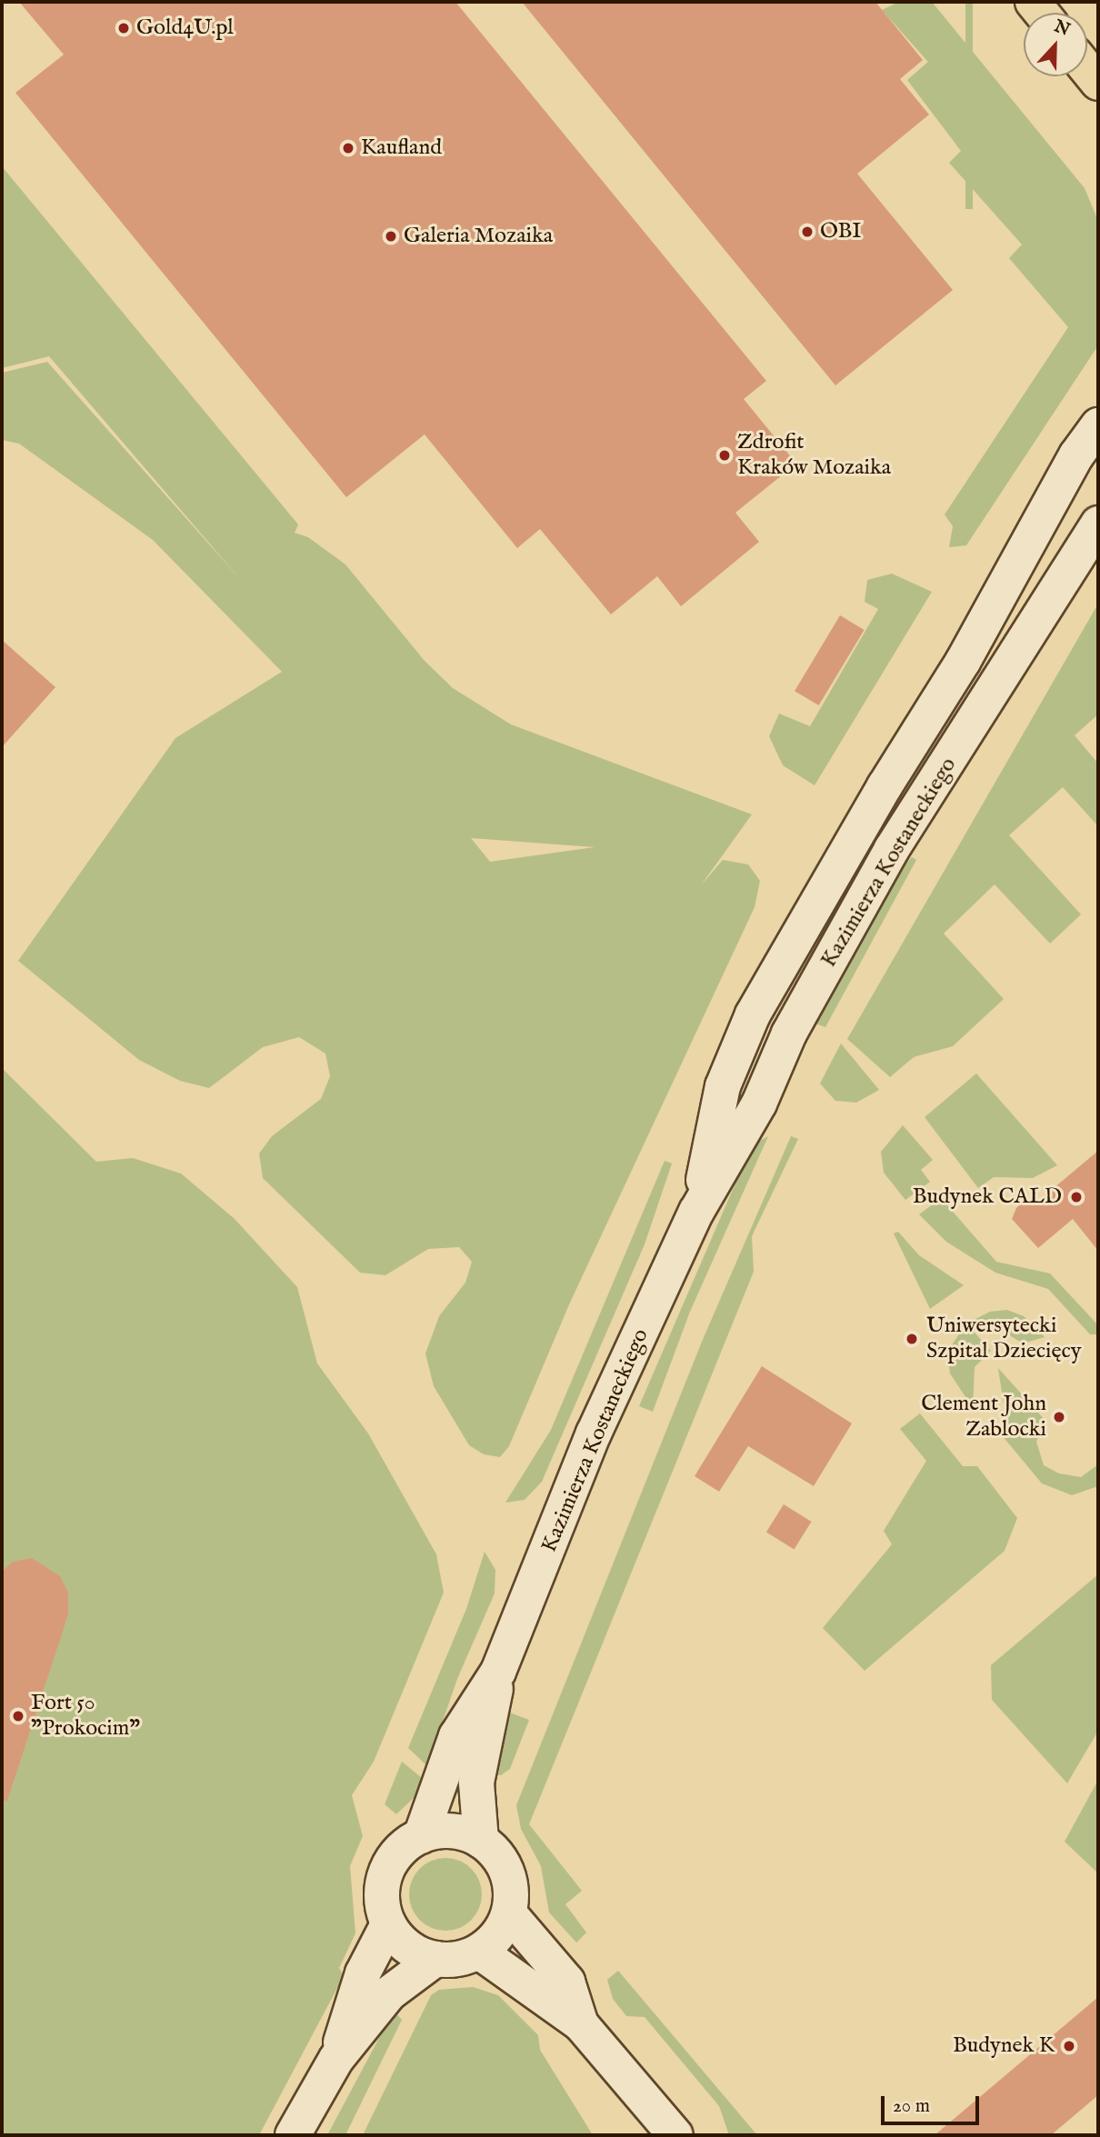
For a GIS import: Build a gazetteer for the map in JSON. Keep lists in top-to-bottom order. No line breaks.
{"streets":{"street":["Kazimierza Kostaneckiego"]},"places":["Gold4U.pl","Kaufland","OBI","Galeria Mozaika","Zdrofit Kraków Mozaika","Budynek CALD","Uniwersytecki Szpital Dziecięcy","Clement John Zablocki","Fort 50 \"Prokocim\"","Budynek K"],"scale_bar":"20 m","north":"top"}
